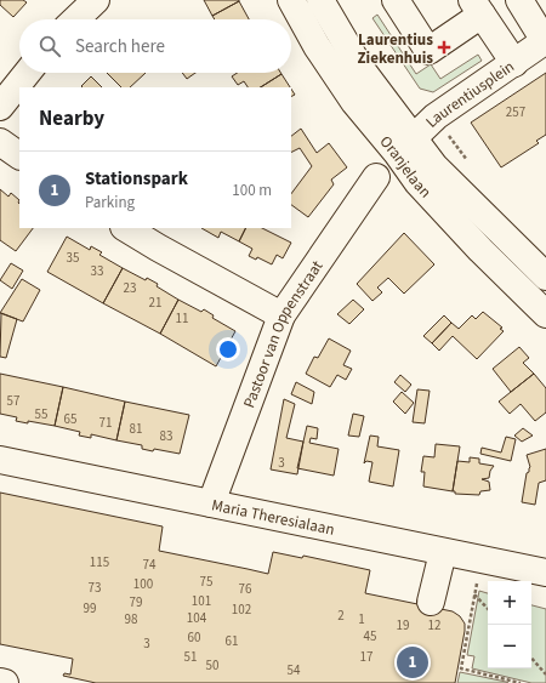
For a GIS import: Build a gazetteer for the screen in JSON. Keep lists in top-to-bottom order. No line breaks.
{"streets":{"street":["Laurentiusplein","Oranjelaan","Pastoor van Oppenstraat","Maria Theresialaan"]},"crossings":[["Laurentiusplein","Oranjelaan"],["Pastoor van Oppenstraat","Maria Theresialaan"]],"places":{"health":["Laurentius Ziekenhuis"]},"house_numbers":["257","35","33","23","21","11","57","55","65","71","81","83","3","115","74","75","100","73","76","101","79","99","102","2","104","98","1","19","12","45","60","61","3","51","17","50","54"],"page":{"search":"Search here","heading":"Nearby","list":[{"mark":"1","name":"Stationspark","note":"Parking","value":"100 m"}],"map_buttons":["+","−"],"pins":"1"}}
